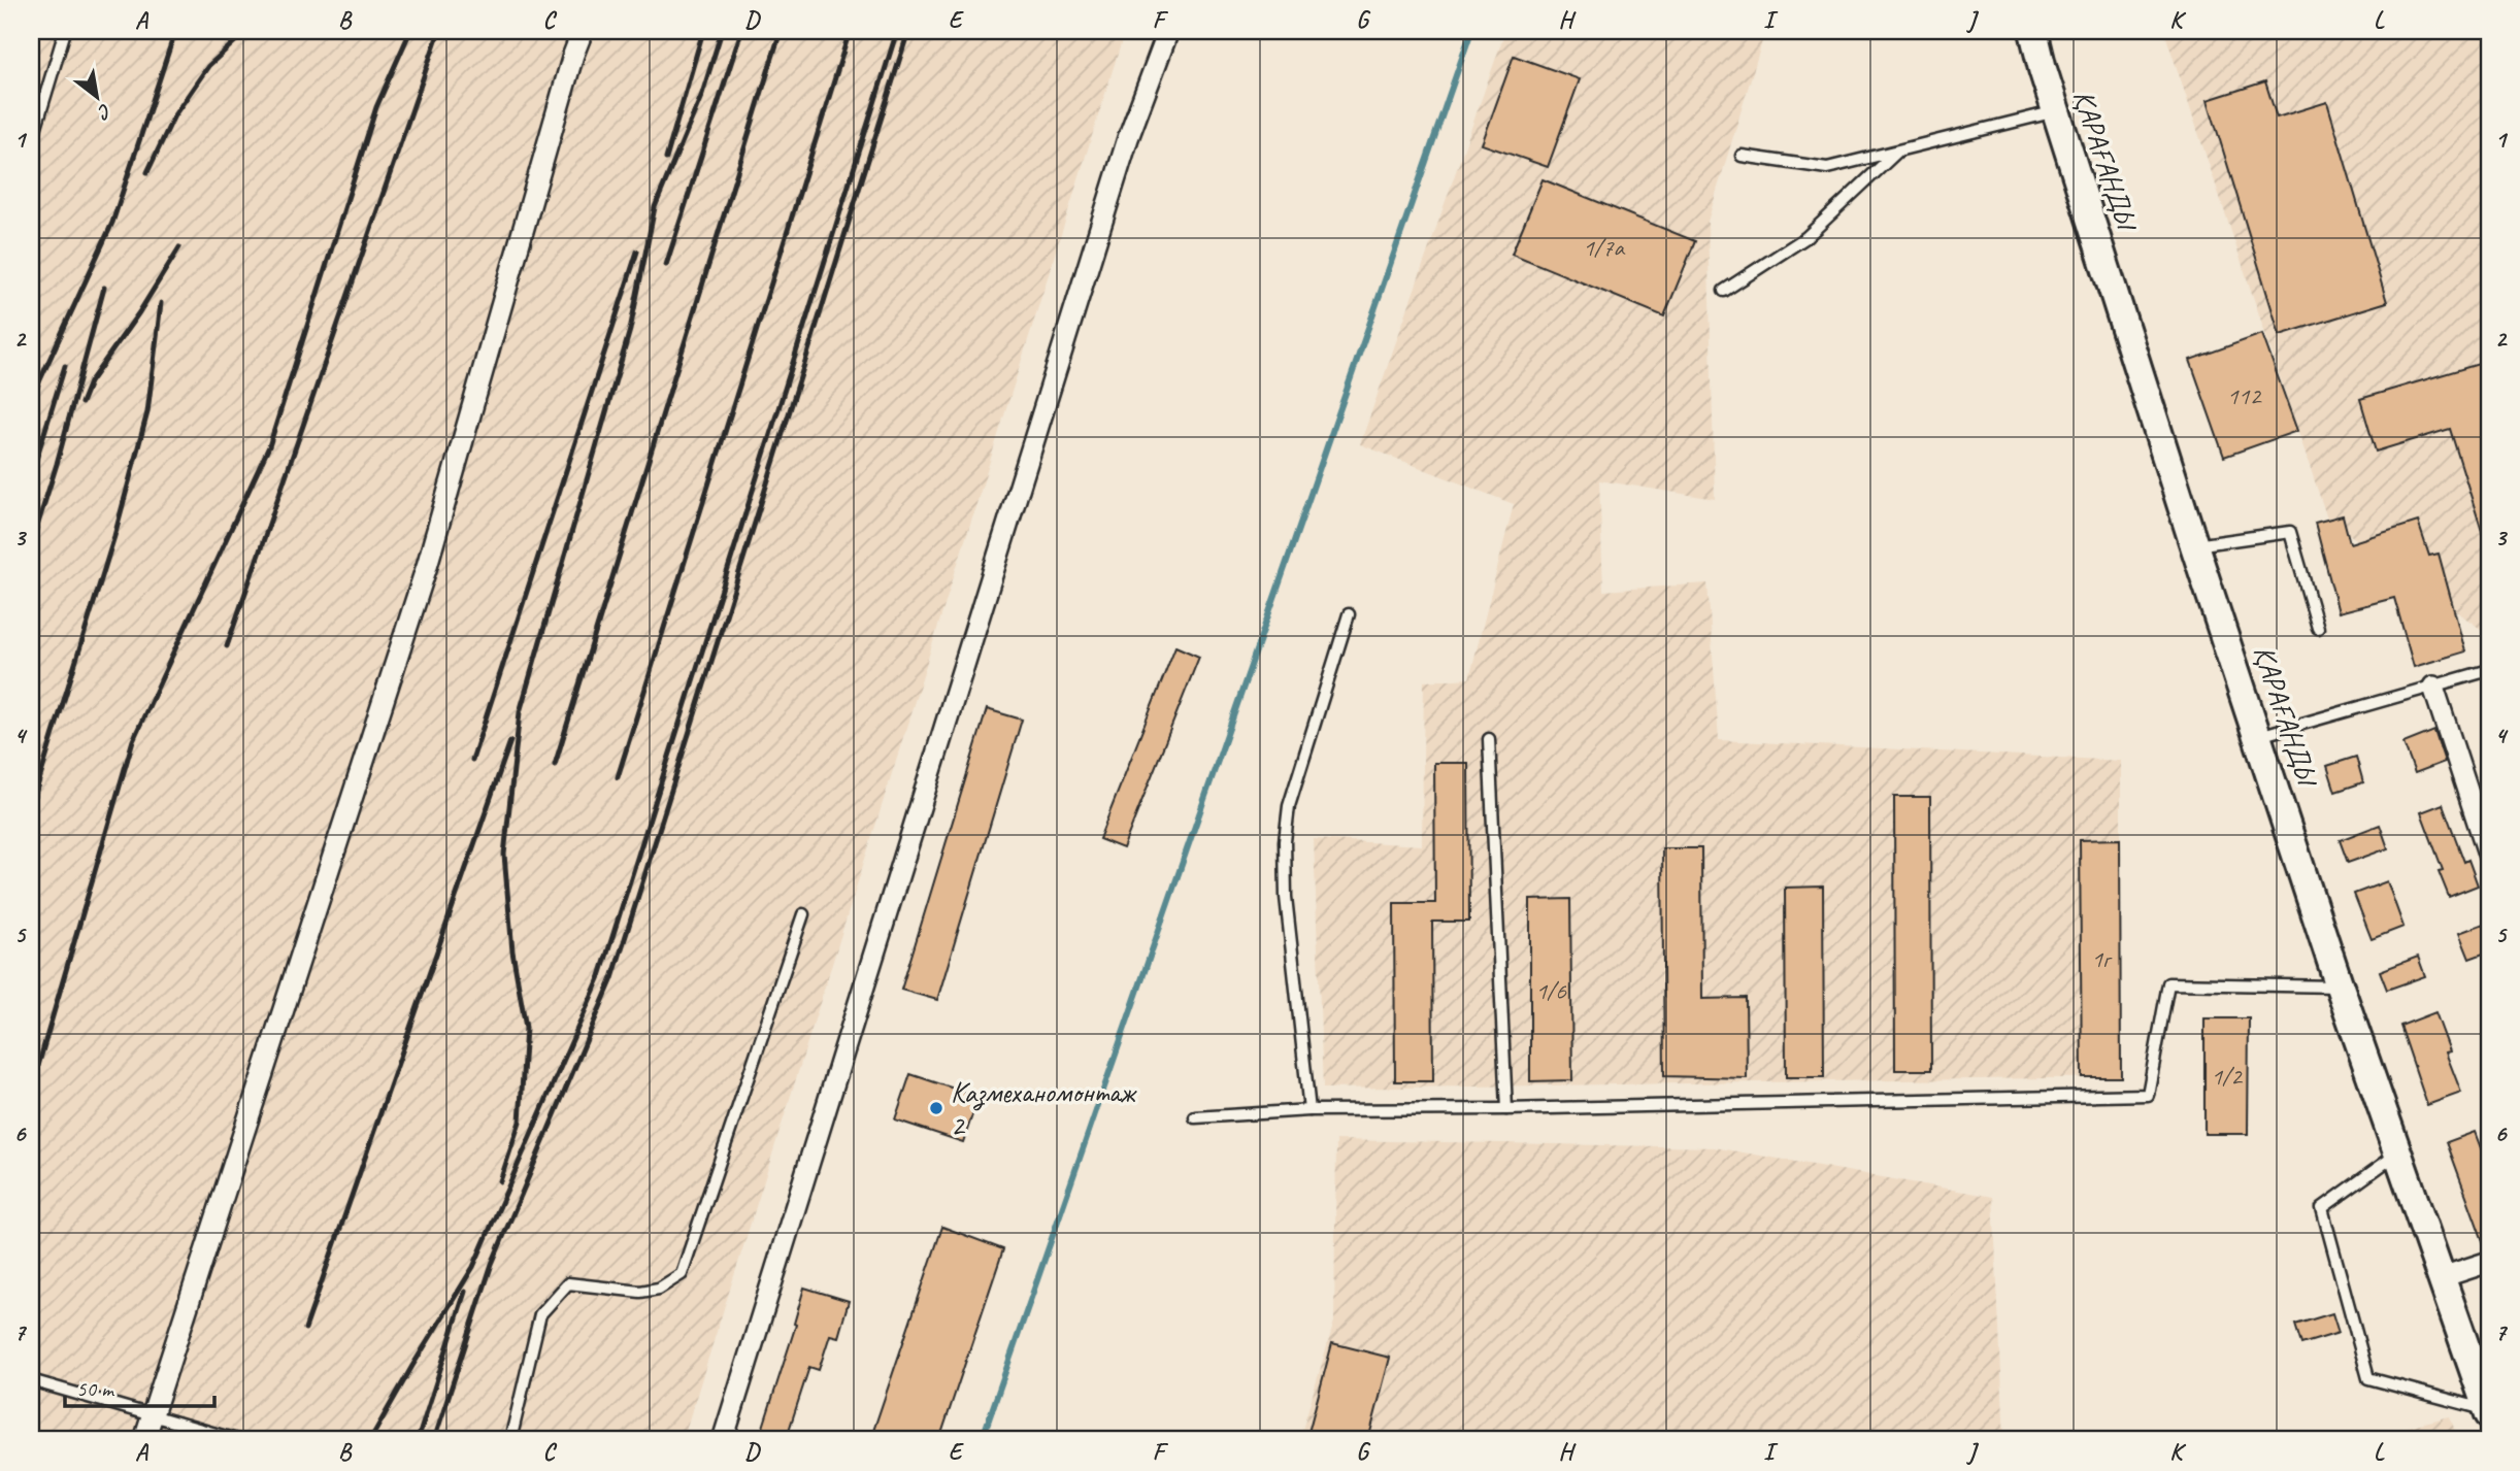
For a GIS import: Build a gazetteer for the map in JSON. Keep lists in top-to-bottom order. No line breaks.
{"streets":{"main road":["ҚАРАҒАНДЫ"]},"places":["Казмеханомонтаж 2"],"house_numbers":["1/7а","112","1г","1/6","1/2"],"scale_bar":"50 m","north":"bottom right","grid":{"columns":["A","B","C","D","E","F","G","H","I","J","K","L"],"rows":["1","2","3","4","5","6","7"]}}
